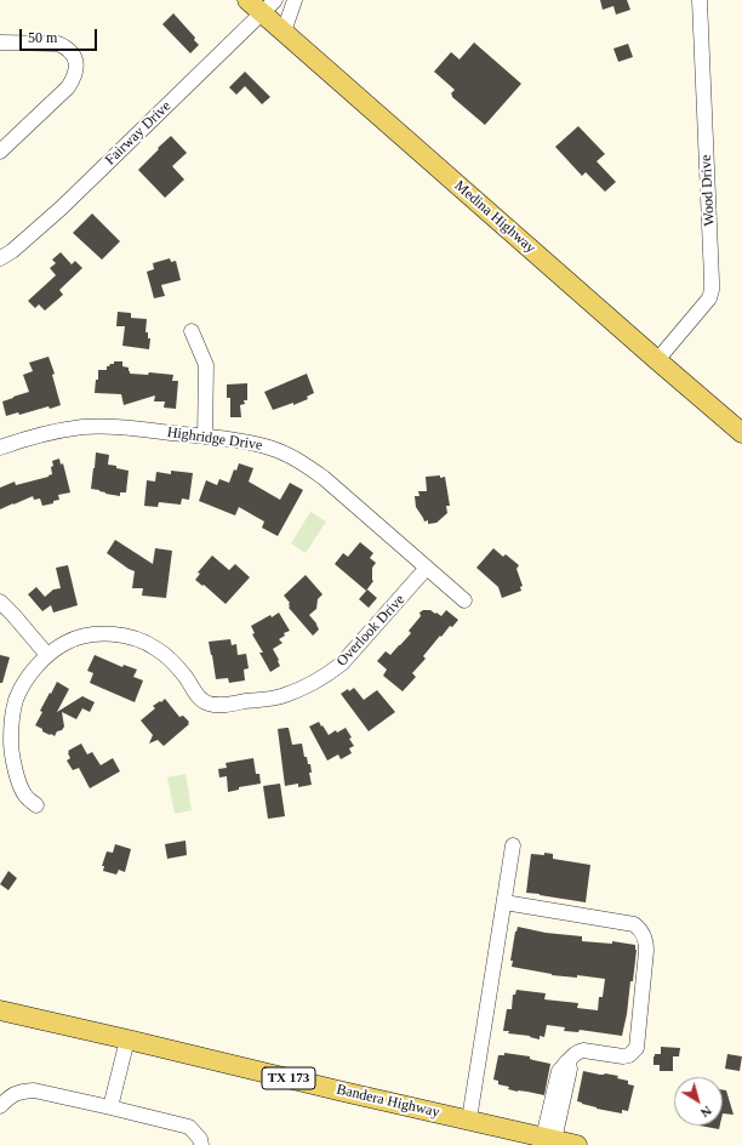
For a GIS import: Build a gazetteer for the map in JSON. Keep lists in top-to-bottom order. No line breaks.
{"streets":{"main road":["Medina Highway","TX 173","Bandera Highway"],"street":["Fairway Drive","Wood Drive","Highridge Drive","Overlook Drive"]},"crossings":[["Fairway Drive","Medina Highway"],["Wood Drive","Medina Highway"],["Highridge Drive","Overlook Drive"]],"scale_bar":"50 m","north":"bottom right"}
